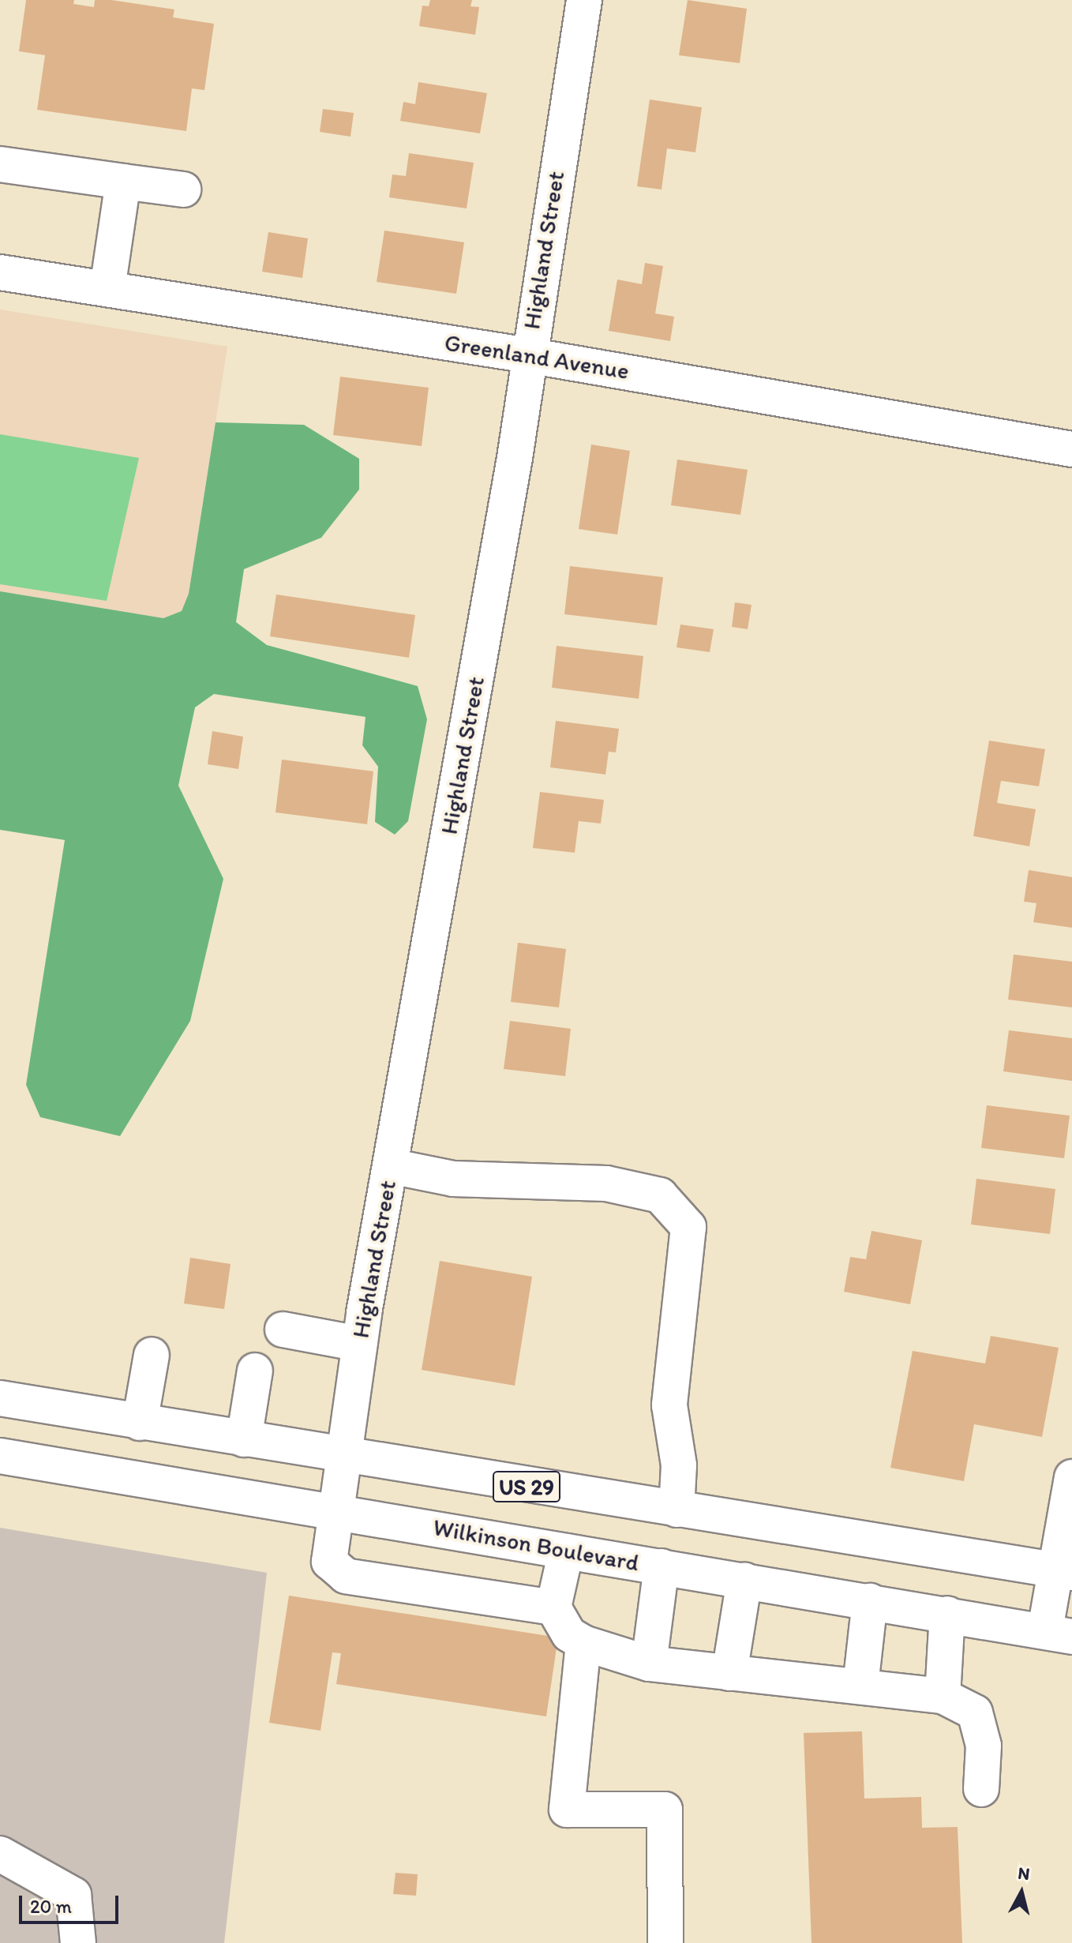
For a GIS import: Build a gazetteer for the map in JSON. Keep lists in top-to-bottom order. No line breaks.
{"streets":{"street":["Highland Street","Greenland Avenue","US 29","Wilkinson Boulevard"]},"crossings":[["Highland Street","Greenland Avenue"],["Highland Street","US 29"],["Highland Street","Wilkinson Boulevard"]],"scale_bar":"20 m","north":"top"}
